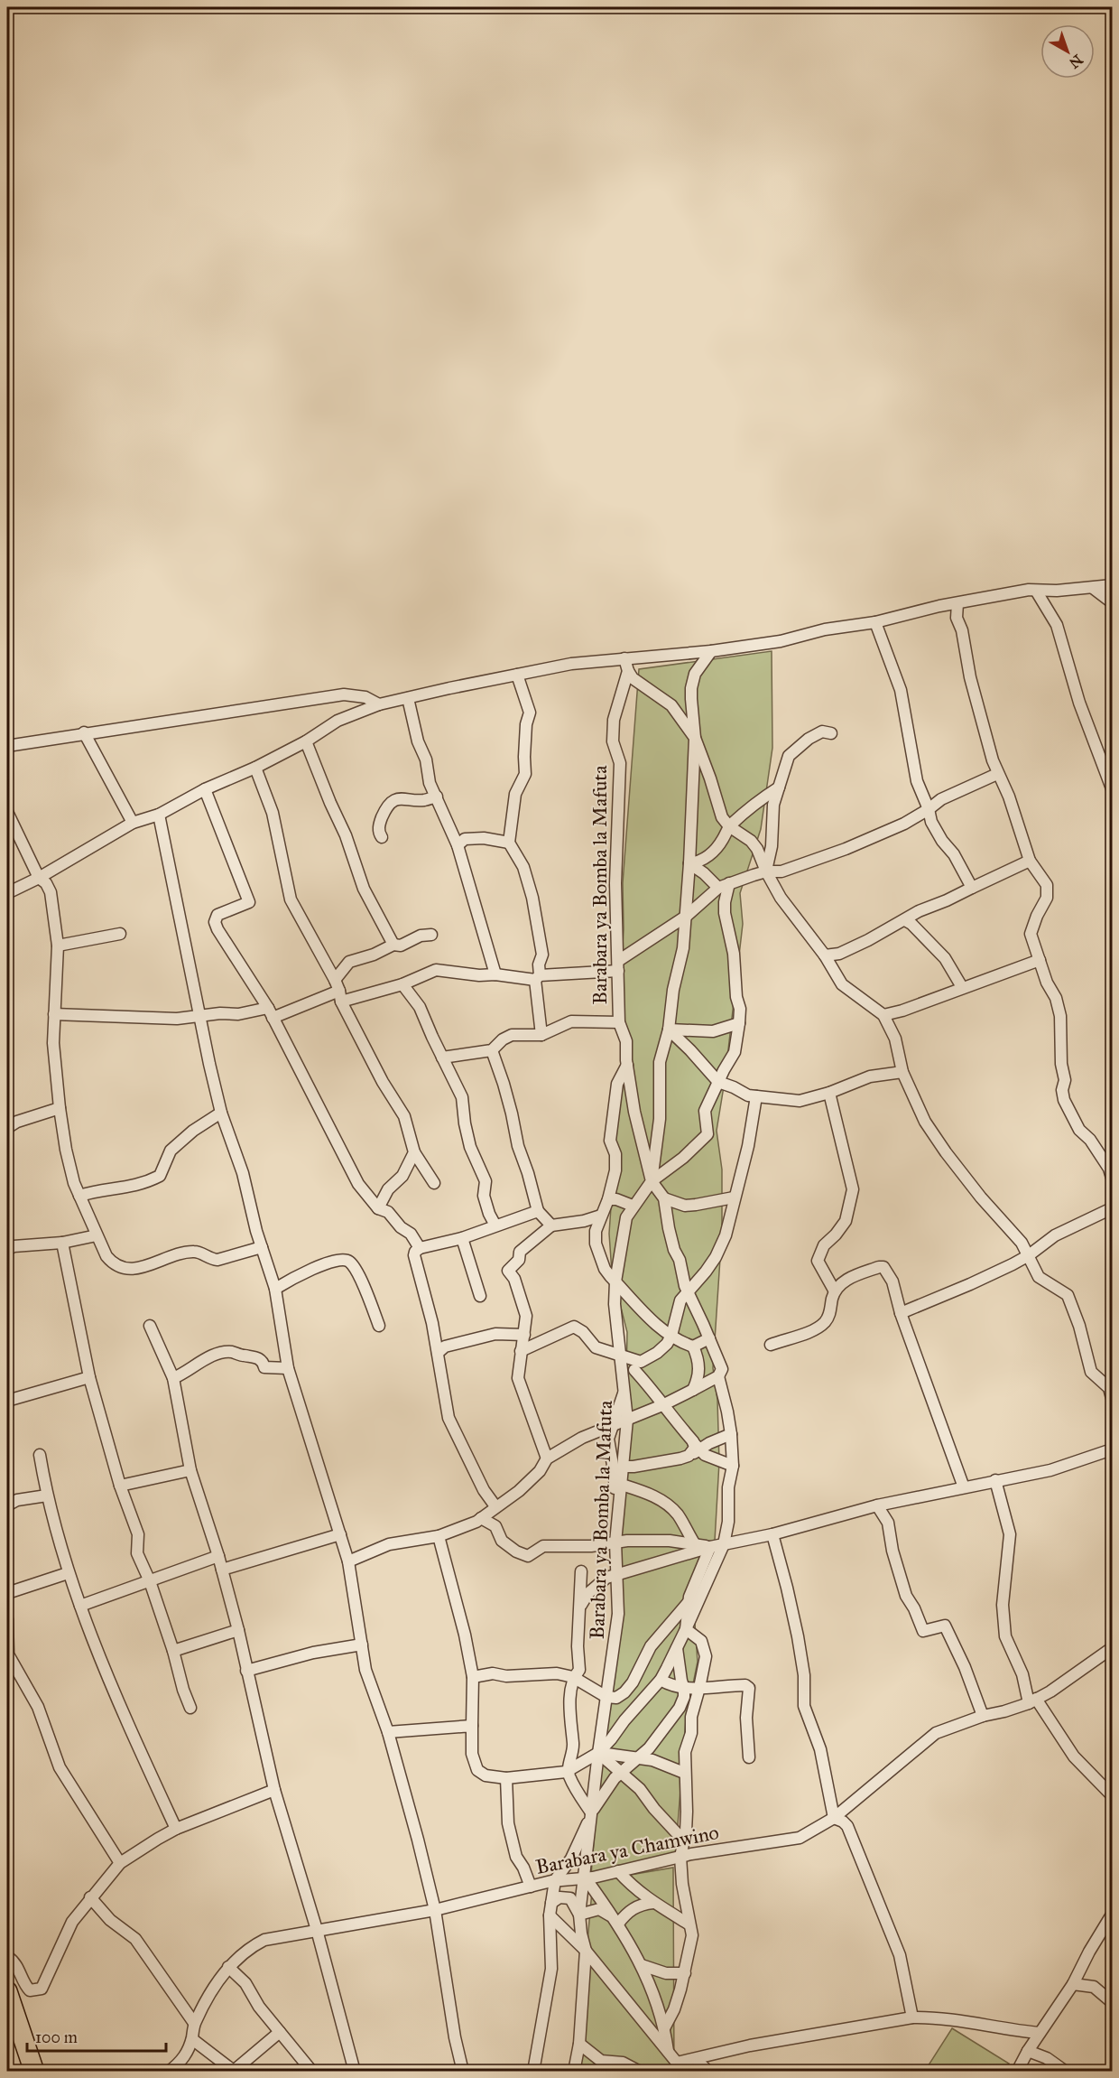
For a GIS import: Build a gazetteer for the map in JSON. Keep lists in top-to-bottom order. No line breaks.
{"streets":{"street":["Barabara ya Bomba la Mafuta","Barabara ya Chamwino"]},"crossings":[["Barabara ya Bomba la Mafuta","Barabara ya Chamwino"]],"scale_bar":"100 m","north":"bottom right"}
